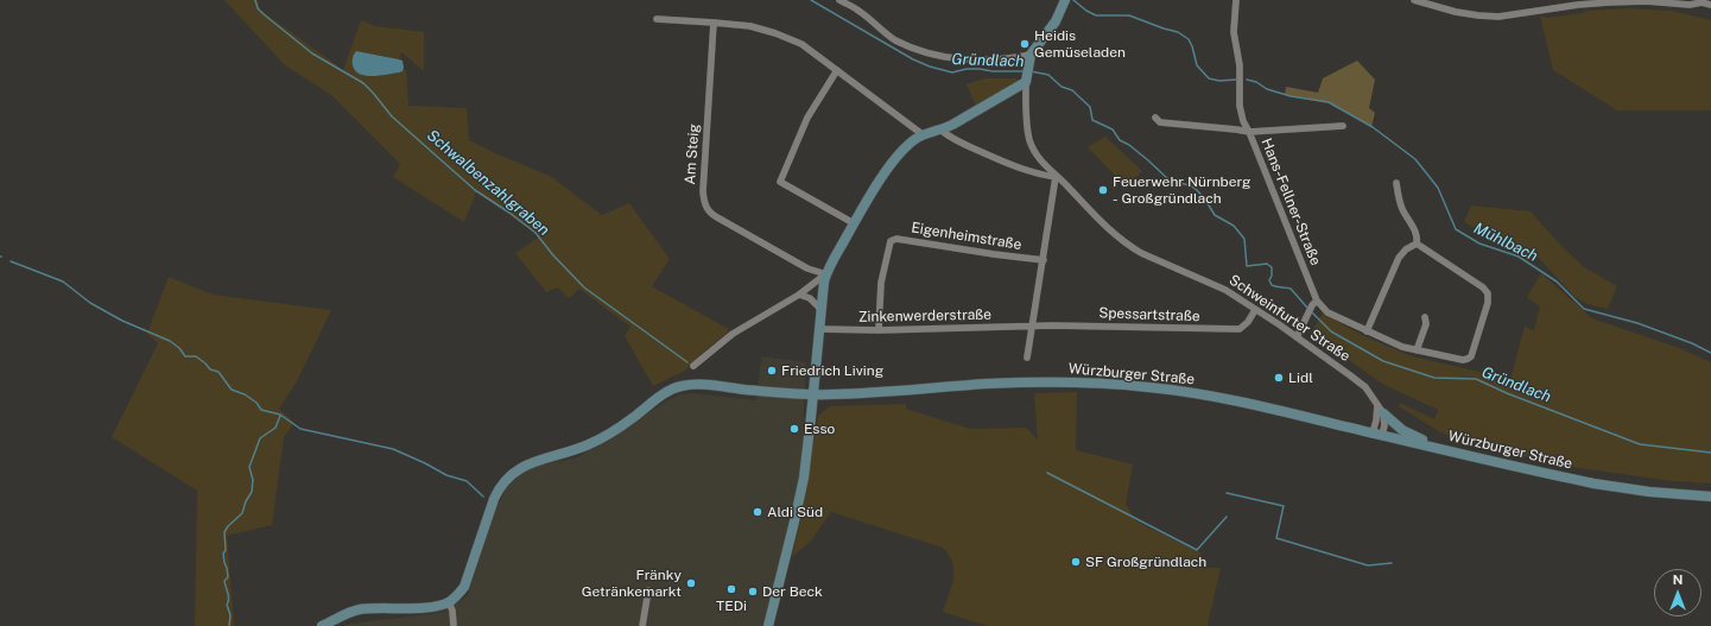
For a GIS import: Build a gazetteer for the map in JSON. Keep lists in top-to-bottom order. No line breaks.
{"streets":{"main road":["Würzburger Straße"],"street":["Am Steig","Hans-Fellner-Straße","Eigenheimstraße","Spessartstraße","Zinkenwerderstraße","Schweinfurter Straße"]},"crossings":[["Eigenheimstraße","Zinkenwerderstraße"],["Spessartstraße","Zinkenwerderstraße"],["Spessartstraße","Schweinfurter Straße"]],"water":["Gründlach","Schwalbenzahlgraben","Mühlbach"],"places":["Heidis Gemüseladen","Feuerwehr Nürnberg - Großgründlach","Friedrich Living","Lidl","Esso","Aldi Süd","SF Großgründlach","Fränky Getränkemarkt","TEDi","Der Beck"],"north":"top"}
